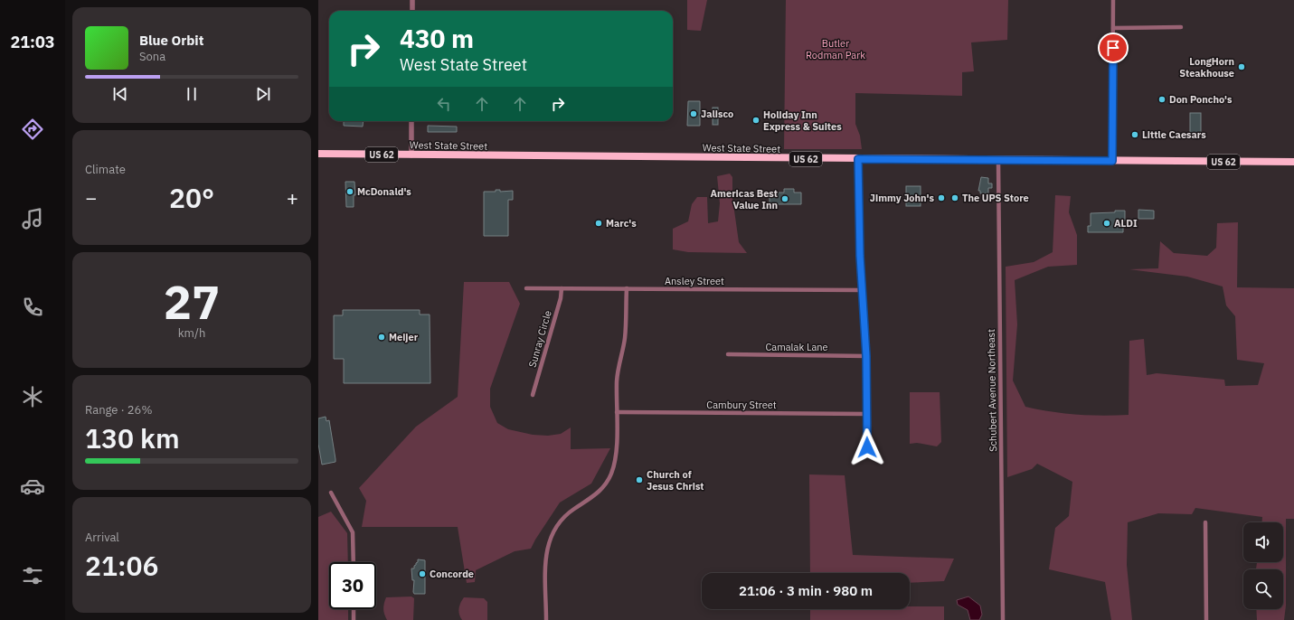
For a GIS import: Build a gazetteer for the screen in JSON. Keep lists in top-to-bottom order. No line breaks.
{"streets":{"highway":["West State Street","US 62"],"street":["Ansley Street","Sunray Circle","Camalak Lane","Schubert Avenue Northeast","Cambury Street"]},"crossings":[["West State Street","Schubert Avenue Northeast"],["Ansley Street","Sunray Circle"]],"parks":["Butler Rodman Park"],"places":["LongHorn Steakhouse","Don Poncho's","Jalisco","Holiday Inn Express & Suites","Little Caesars","McDonald's","Jimmy John's","The UPS Store","Americas Best Value Inn","Marc's","ALDI","Meijer","Church of Jesus Christ","Concorde"],"page":{"tabs":"21:03","turn":["430 m","West State Street"],"song":["Blue Orbit","Sona"],"tile":["Climate",["27","km/h"],["Range · 26%","130 km"],["Arrival","21:06"]],"heat":["−","20°","+"],"limit":"30","trip":"21:06 · 3 min · 980 m"}}
